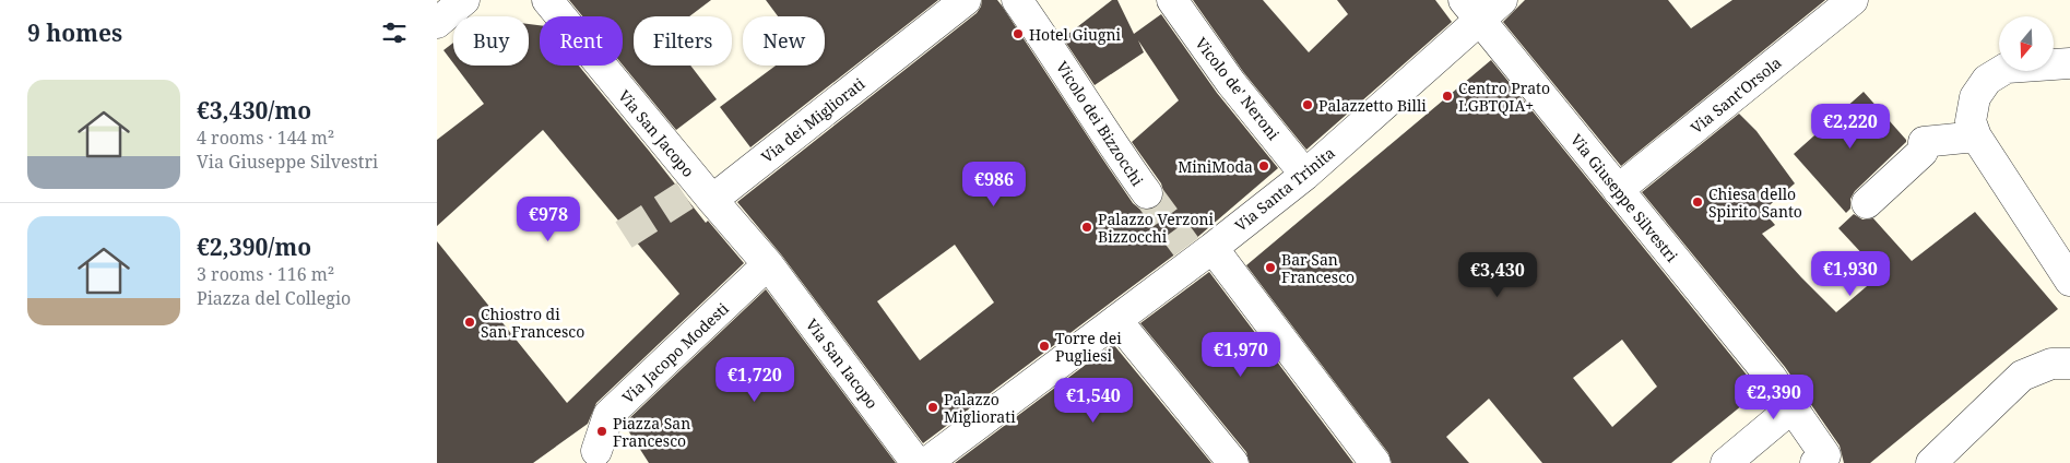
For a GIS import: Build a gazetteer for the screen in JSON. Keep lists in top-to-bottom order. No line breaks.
{"streets":{"street":["Vicolo de' Neroni","Via Sant'Orsola","Via dei Migliorati","Vicolo dei Bizzocchi","Via San Jacopo","Via Santa Trinita","Via Giuseppe Silvestri","Via Jacopo Modesti","Via San Iacopo"]},"crossings":[["Vicolo de' Neroni","Via Santa Trinita"],["Via Sant'Orsola","Via Giuseppe Silvestri"],["Via dei Migliorati","Via San Jacopo"],["Via San Jacopo","Via Jacopo Modesti"],["Via San Jacopo","Via San Iacopo"],["Via Santa Trinita","Via Giuseppe Silvestri"],["Via Jacopo Modesti","Via San Iacopo"]],"places":["Hotel Giugni","Centro Prato LGBTQIA+","Palazzetto Billi","MiniModa","Chiesa dello Spirito Santo","Palazzo Verzoni Bizzocchi","Bar San Francesco","Chiostro di San Francesco","Torre dei Pugliesi","Palazzo Migliorati","Piazza San Francesco"],"north":"bottom","page":{"heading":"9 homes","chip":["Buy","Rent","Filters","New"],"list":[{"name":"€3,430/mo","note":"4 rooms · 144 m² · Via Giuseppe Silvestri"},{"name":"€2,390/mo","note":"3 rooms · 116 m² · Piazza del Collegio"}],"price":["€2,220","€986","€978","€1,930","€3,430","€1,970","€1,720","€2,390","€1,540"]}}
